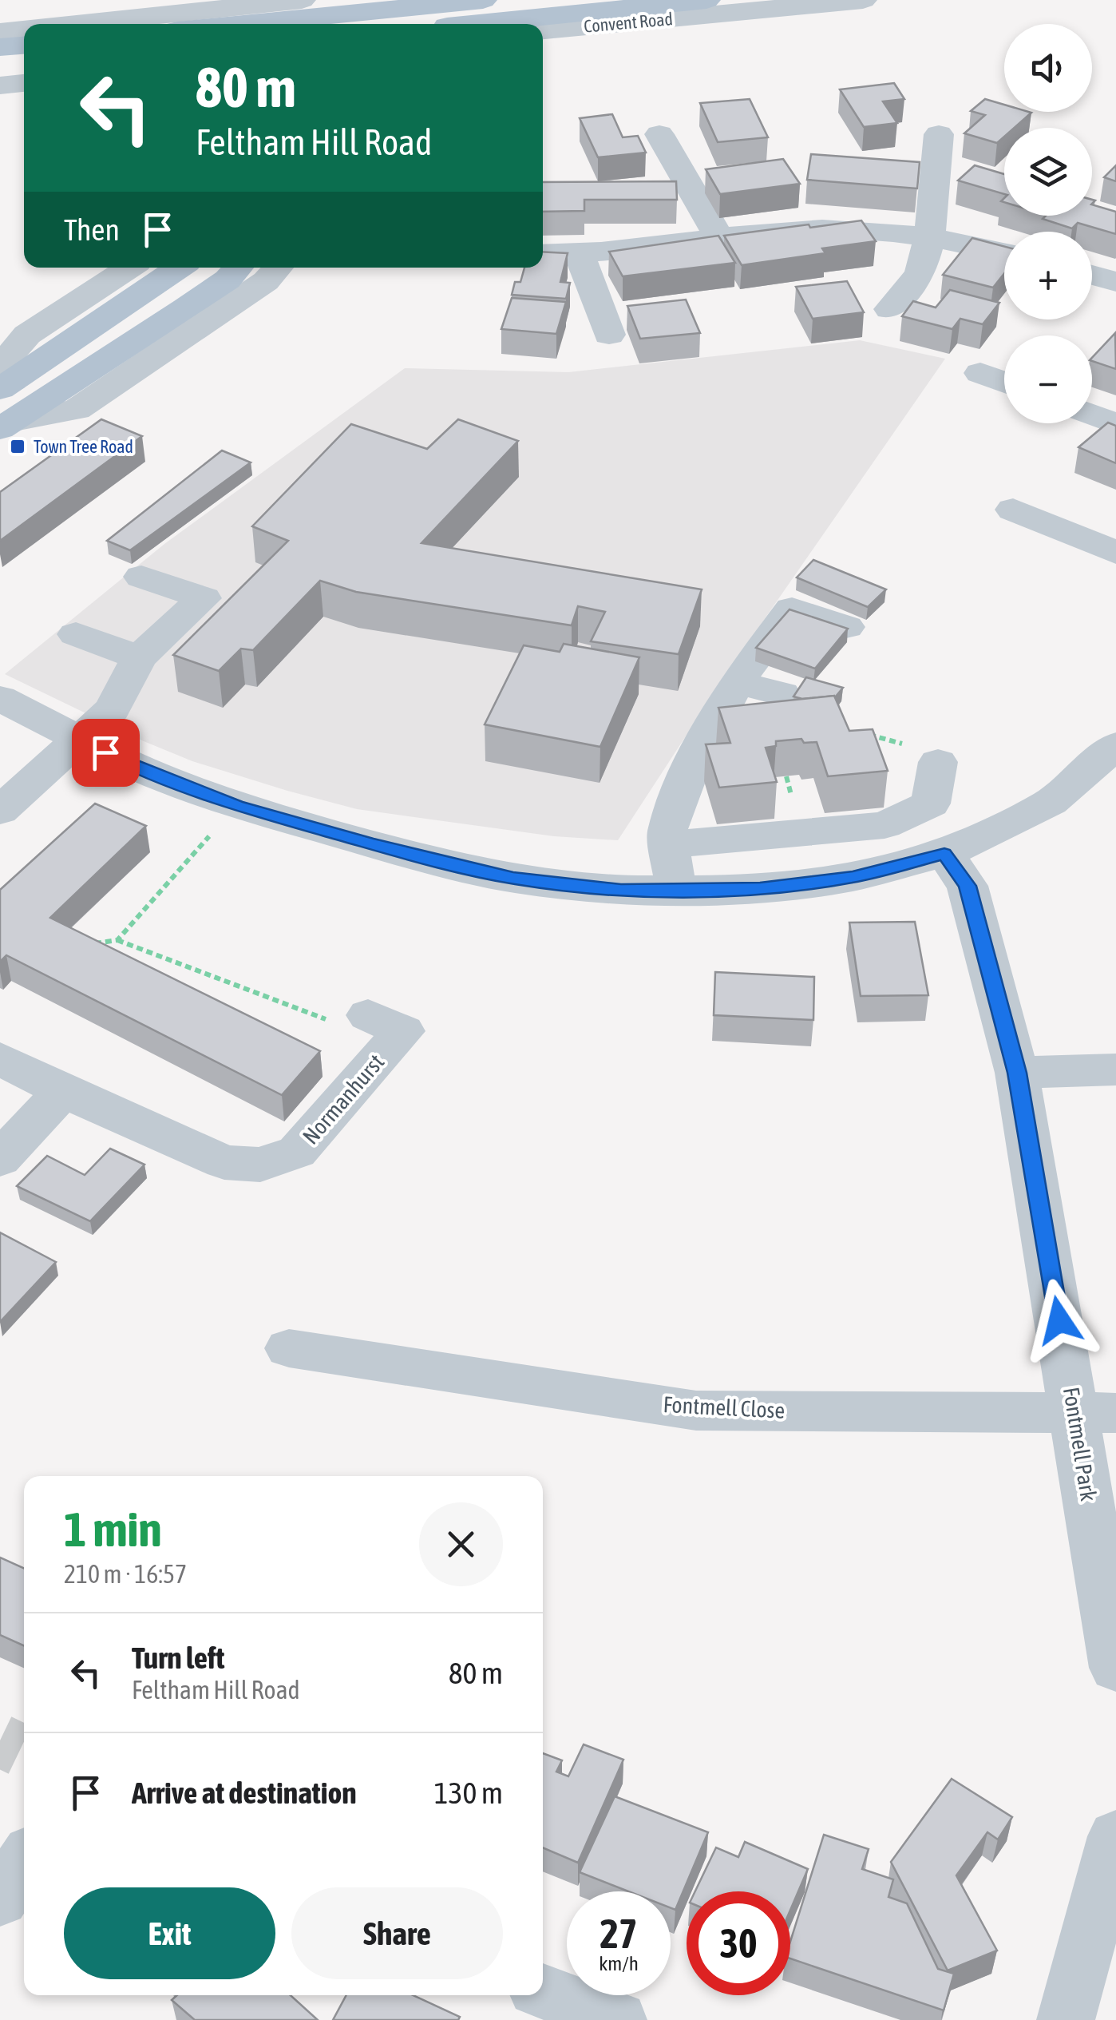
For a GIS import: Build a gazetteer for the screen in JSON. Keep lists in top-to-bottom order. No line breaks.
{"streets":{"main road":["Convent Road"],"street":["Normanhurst","Fontmell Close","Fontmell Park"]},"crossings":[["Fontmell Close","Fontmell Park"]],"places":{"transit":["Town Tree Road"]},"page":{"map_buttons":["+","−"],"turn":["80 m","Feltham Hill Road"],"then":"Then","heading":["1 min","210 m · 16:57"],"list":[{"name":"Turn left","note":"Feltham Hill Road","value":"80 m"},{"name":"Arrive at destination","value":"130 m"}],"buttons":["Exit","Share"],"speed":"27 km/h","limit":"30"}}
